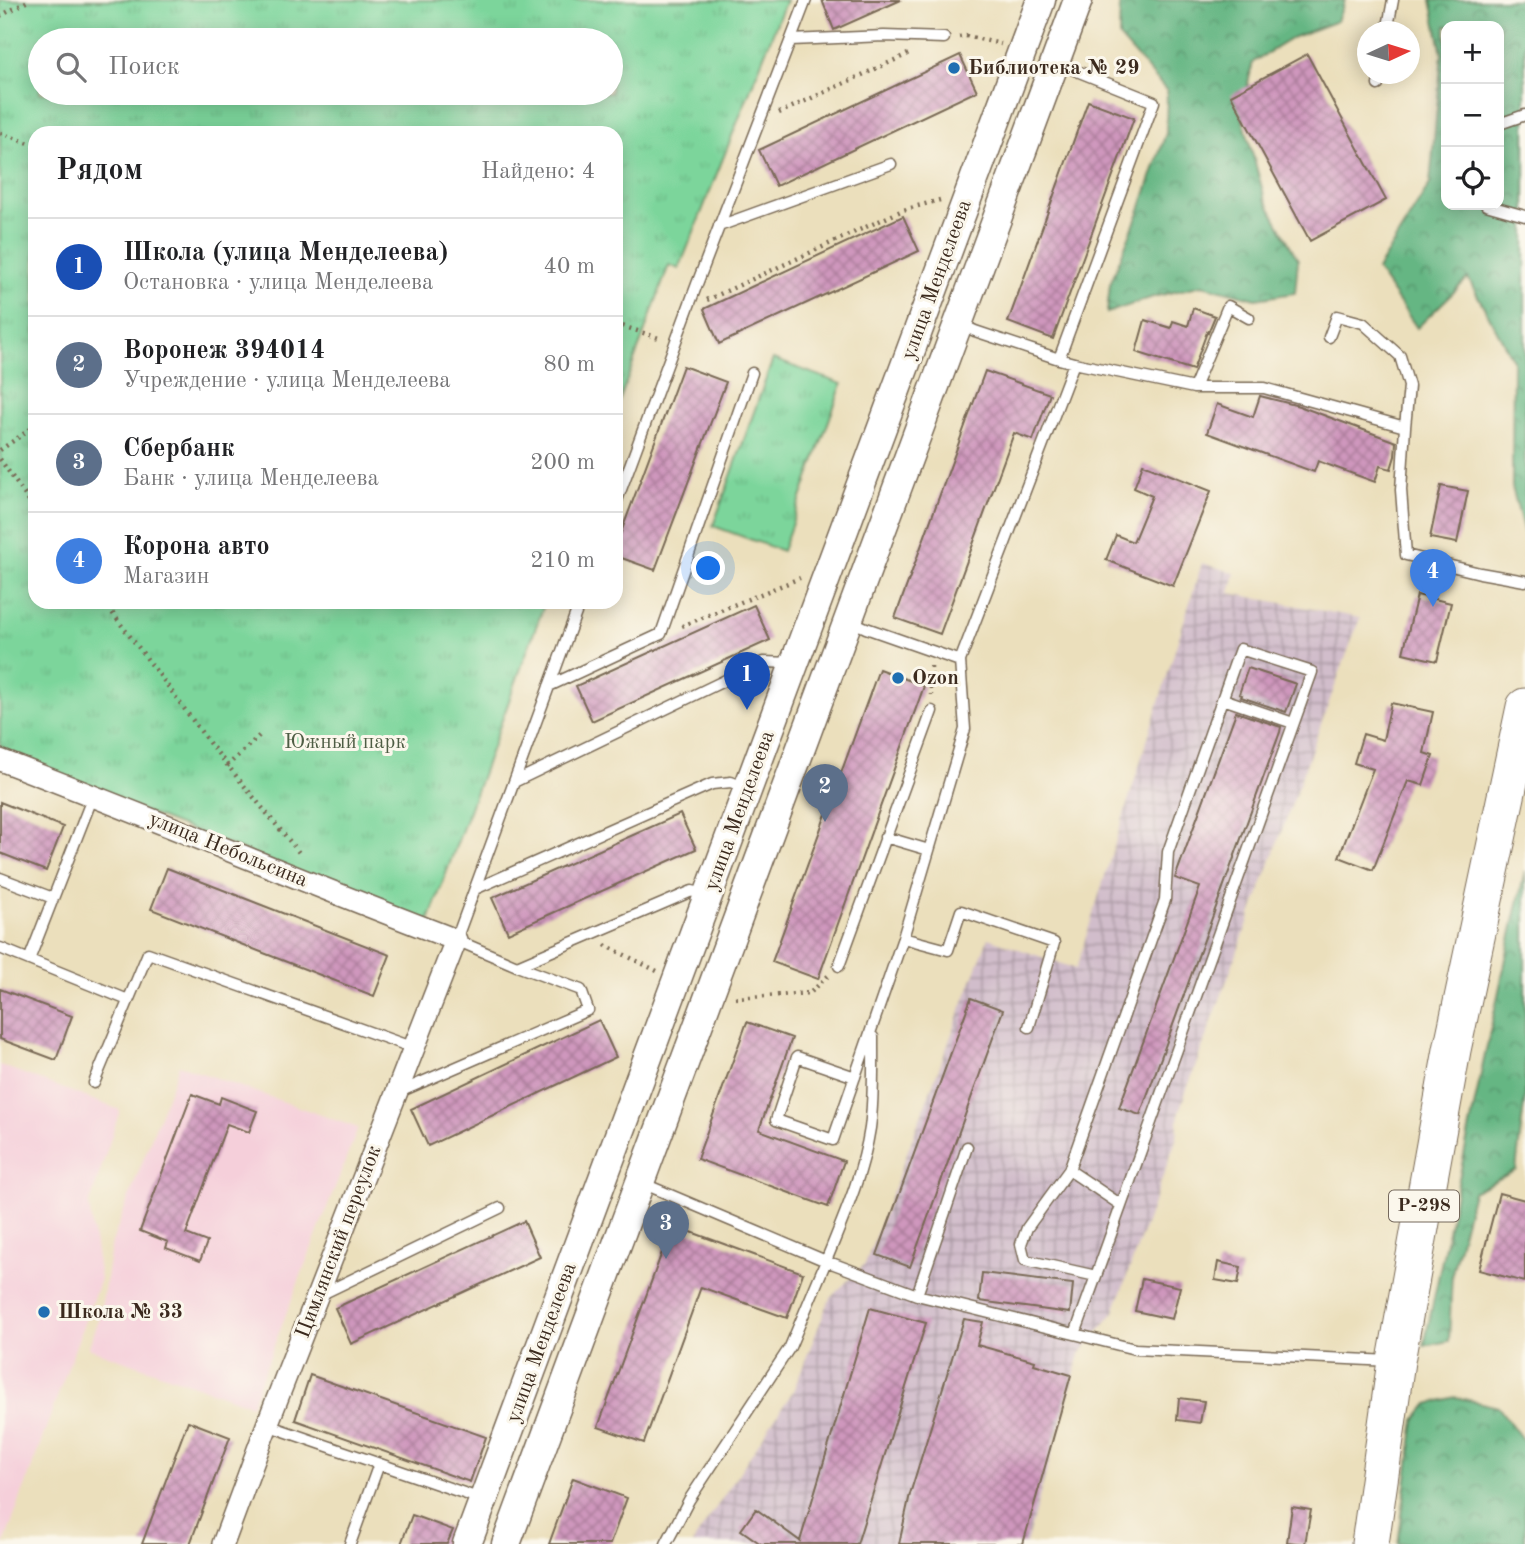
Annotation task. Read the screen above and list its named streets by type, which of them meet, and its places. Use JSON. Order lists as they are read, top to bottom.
{
  "streets": {
    "highway": ["Р-298"],
    "street": ["улица Менделеева", "улица Небольсина", "Цимлянский переулок"]
  },
  "crossings": [
    ["улица Небольсина", "Цимлянский переулок"]
  ],
  "parks": ["Южный парк"],
  "places": ["Библиотека № 29", "Ozon", "Школа № 33"],
  "north": "right",
  "page": {
    "map_buttons": ["+", "−"],
    "search": "Поиск",
    "heading": ["Рядом", "Найдено: 4"],
    "list": [
      {
        "mark": "1",
        "name": "Школа (улица Менделеева)",
        "note": "Остановка · улица Менделеева",
        "value": "40 m"
      },
      {
        "mark": "2",
        "name": "Воронеж 394014",
        "note": "Учреждение · улица Менделеева",
        "value": "80 m"
      },
      {
        "mark": "3",
        "name": "Сбербанк",
        "note": "Банк · улица Менделеева",
        "value": "200 m"
      },
      {
        "mark": "4",
        "name": "Корона авто",
        "note": "Магазин",
        "value": "210 m"
      }
    ],
    "pins": [
      "4",
      "1",
      "2",
      "3"
    ]
  }
}
